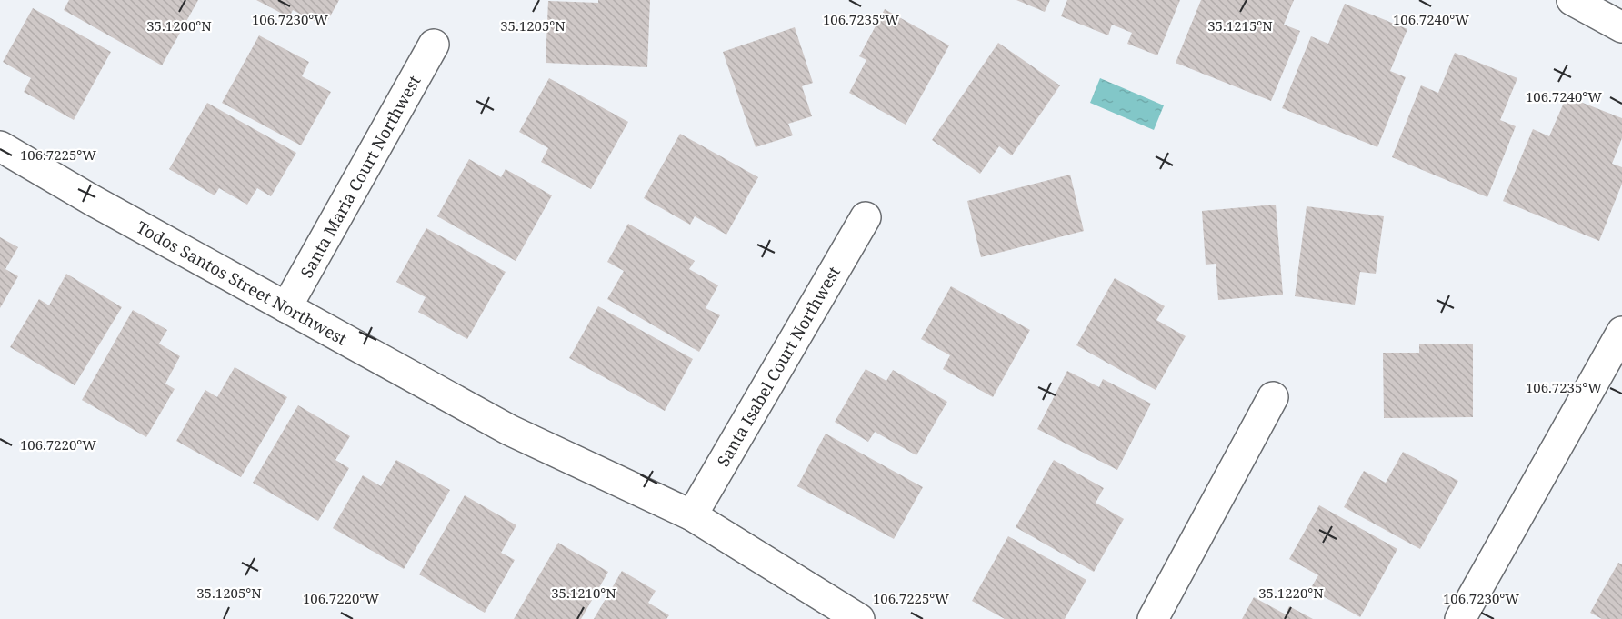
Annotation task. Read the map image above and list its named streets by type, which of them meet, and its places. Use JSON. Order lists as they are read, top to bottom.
{
  "streets": {
    "street": ["Santa Maria Court Northwest", "Todos Santos Street Northwest", "Santa Isabel Court Northwest"]
  },
  "crossings": [
    ["Santa Maria Court Northwest", "Todos Santos Street Northwest"],
    ["Todos Santos Street Northwest", "Santa Isabel Court Northwest"]
  ],
  "coordinates": [
    "106.7240°W",
    "106.7230°W",
    "106.7235°W",
    "35.1200°N",
    "35.1205°N",
    "35.1215°N",
    "106.7225°W",
    "106.7220°W",
    "35.1210°N",
    "35.1220°N"
  ]
}
